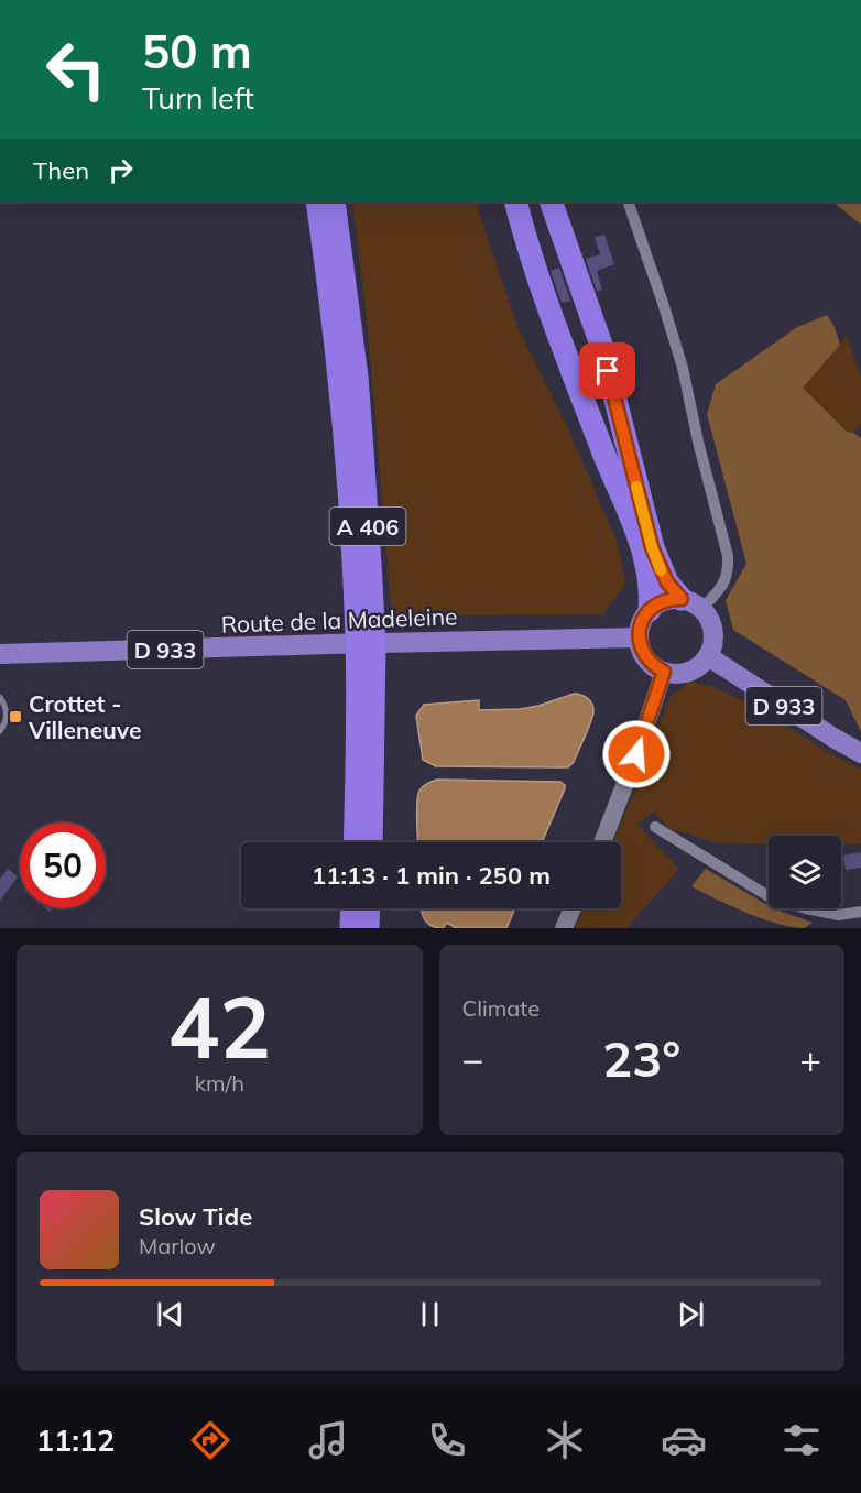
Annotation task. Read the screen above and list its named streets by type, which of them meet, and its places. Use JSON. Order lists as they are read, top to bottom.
{
  "streets": {
    "highway": ["A 406"],
    "main road": ["Route de la Madeleine", "D 933"]
  },
  "crossings": [
    ["Route de la Madeleine", "D 933"]
  ],
  "places": {
    "transit": ["Crottet - Villeneuve"]
  },
  "page": {
    "turn": ["50 m", "Turn left"],
    "then": "Then",
    "limit": "50",
    "trip": "11:13 · 1 min · 250 m",
    "tile": [
      ["42", "km/h"],
      "Climate"
    ],
    "heat": ["−", "23°", "+"],
    "song": ["Slow Tide", "Marlow"],
    "tabs": "11:12"
  }
}
